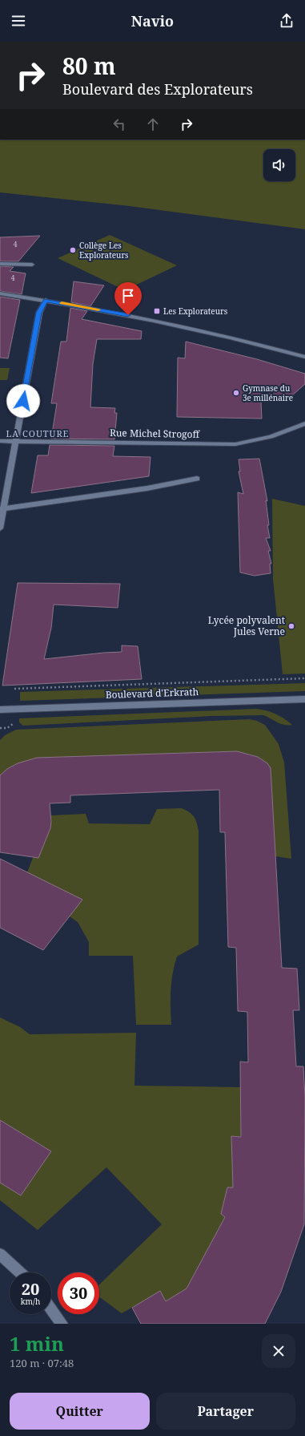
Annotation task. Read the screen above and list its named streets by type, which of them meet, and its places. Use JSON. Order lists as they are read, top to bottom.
{
  "streets": {
    "street": ["Rue Michel Strogoff", "Boulevard d'Erkrath"]
  },
  "districts": ["LA COUTURE"],
  "places": {
    "other": ["Collège Les Explorateurs", "Gymnase du 3e millénaire", "Lycée polyvalent Jules Verne"],
    "transit": ["Les Explorateurs"]
  },
  "house_numbers": ["4", "4"],
  "page": {
    "header": "Navio",
    "turn": ["80 m", "Boulevard des Explorateurs"],
    "speed": "20 km/h",
    "limit": "30",
    "heading": ["1 min", "120 m · 07:48"],
    "buttons": ["Quitter", "Partager"]
  }
}
